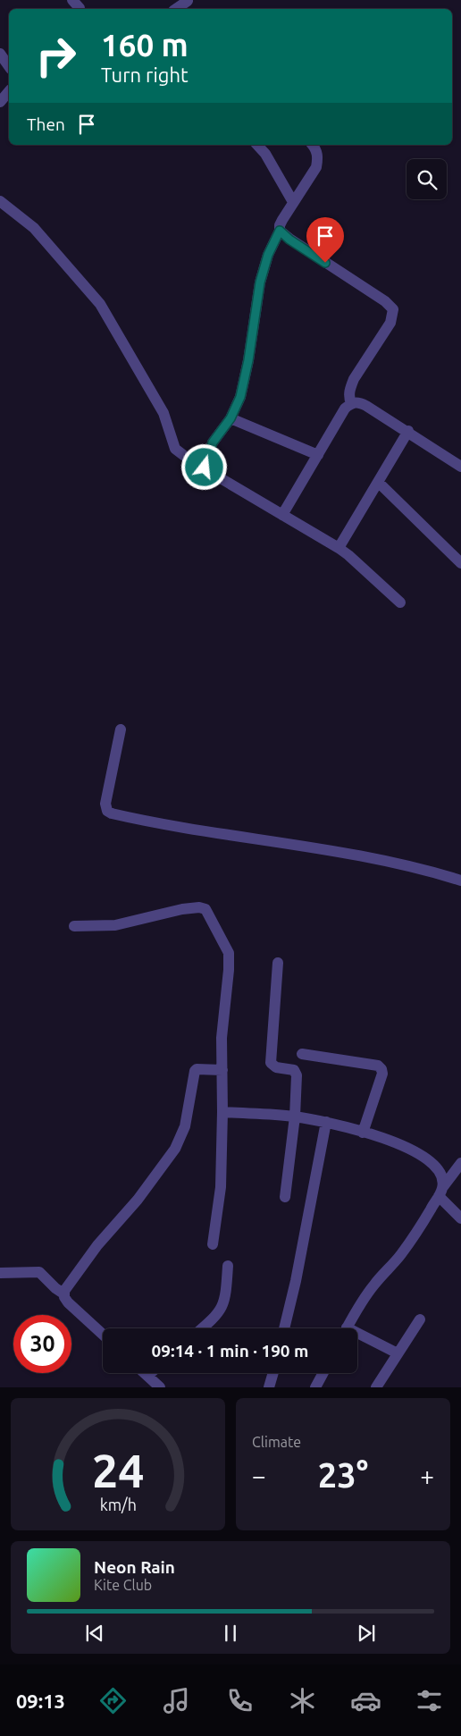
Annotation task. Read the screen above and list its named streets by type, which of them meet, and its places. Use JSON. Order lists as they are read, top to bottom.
{
  "page": {
    "turn": ["160 m", "Turn right"],
    "then": "Then",
    "limit": "30",
    "trip": "09:14 · 1 min · 190 m",
    "tile": "Climate",
    "heat": ["−", "23°", "+"],
    "song": ["Neon Rain", "Kite Club"],
    "tabs": "09:13",
    "gauge": ["24", "km/h"]
  }
}
